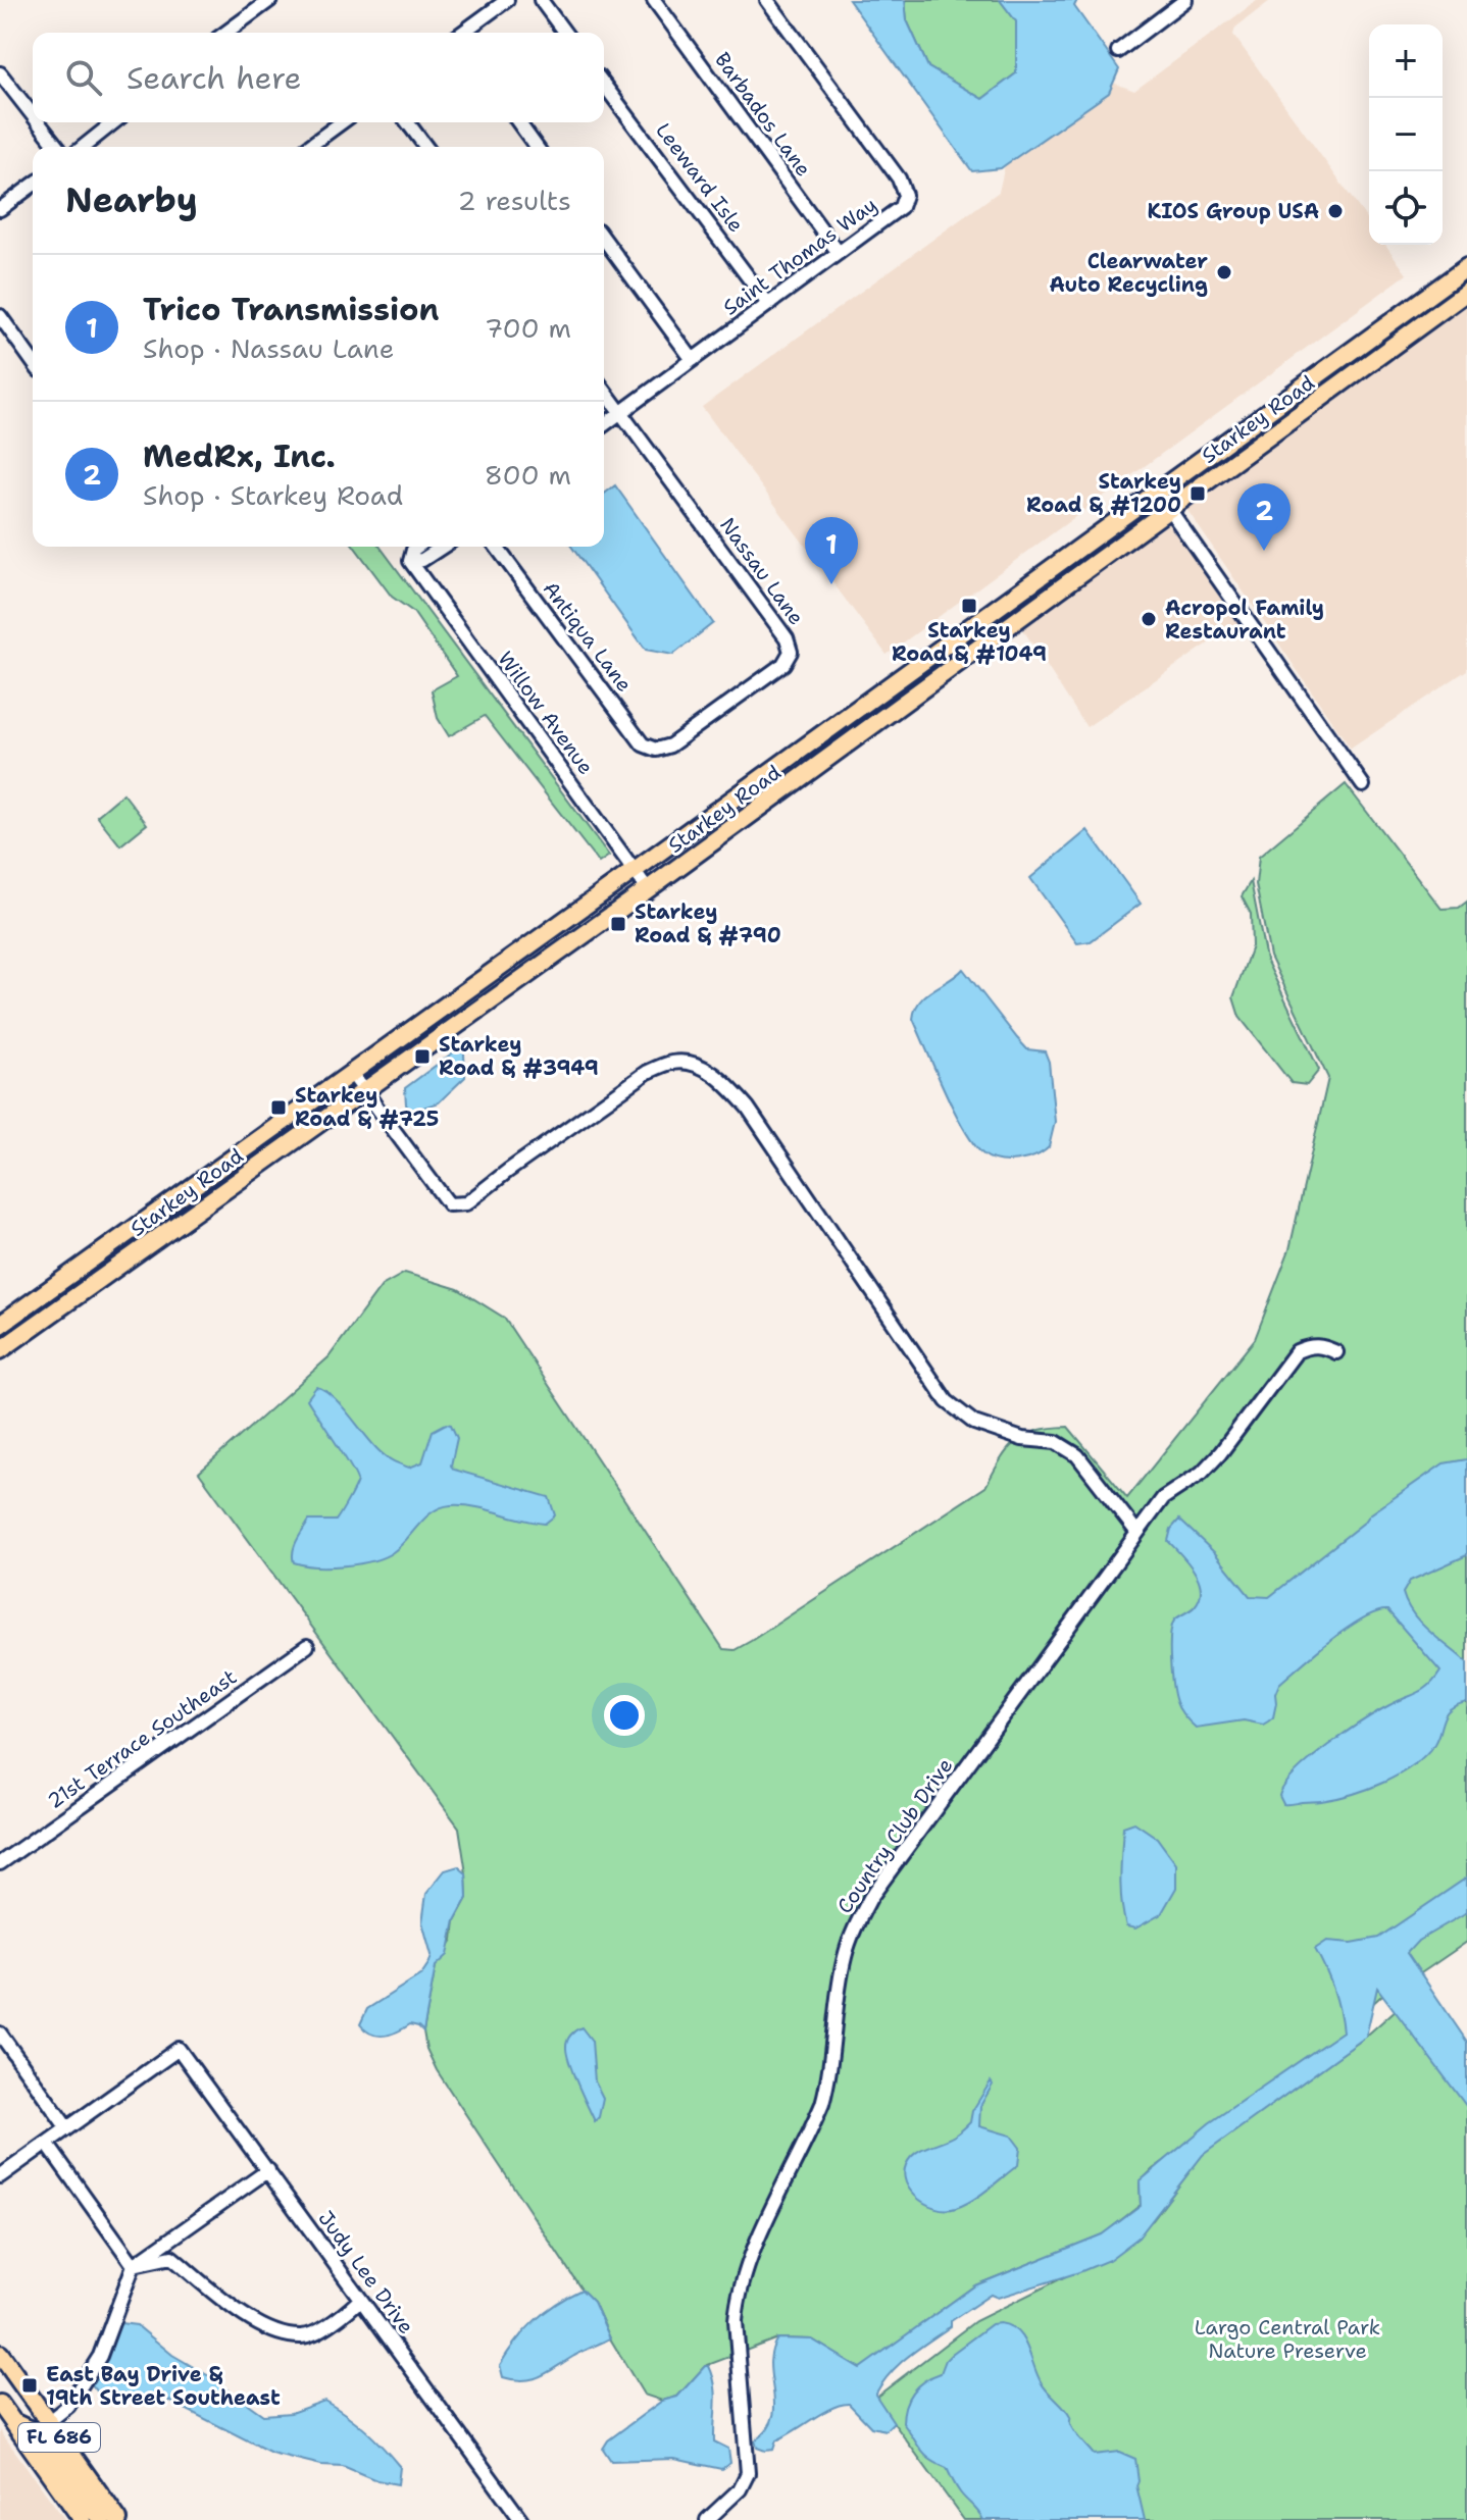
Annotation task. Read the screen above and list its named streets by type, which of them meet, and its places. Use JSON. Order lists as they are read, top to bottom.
{
  "streets": {
    "main road": ["Starkey Road", "FL 686"],
    "street": [
      "Barbados Lane",
      "Leeward Isle",
      "Saint Thomas Way",
      "Nassau Lane",
      "Antiqua Lane",
      "Willow Avenue",
      "21st Terrace Southeast",
      "Country Club Drive",
      "Judy Lee Drive"
    ]
  },
  "crossings": [
    ["Barbados Lane", "Saint Thomas Way"],
    ["Leeward Isle", "Saint Thomas Way"],
    ["Saint Thomas Way", "Nassau Lane"],
    ["Starkey Road", "Willow Avenue"],
    ["Nassau Lane", "Antiqua Lane"]
  ],
  "parks": ["Largo Central Park Nature Preserve"],
  "places": {
    "other": ["KIOS Group USA", "Clearwater Auto Recycling", "Acropol Family Restaurant"],
    "transit": [
      "Starkey Road & #1200",
      "Starkey Road & #1049",
      "Starkey Road & #790",
      "Starkey Road & #3949",
      "Starkey Road & #725",
      "East Bay Drive & 19th Street Southeast"
    ]
  },
  "page": {
    "map_buttons": ["+", "−"],
    "search": "Search here",
    "heading": ["Nearby", "2 results"],
    "list": [
      {
        "mark": "1",
        "name": "Trico Transmission",
        "note": "Shop · Nassau Lane",
        "value": "700 m"
      },
      {
        "mark": "2",
        "name": "MedRx, Inc.",
        "note": "Shop · Starkey Road",
        "value": "800 m"
      }
    ],
    "pins": ["2", "1"]
  }
}
